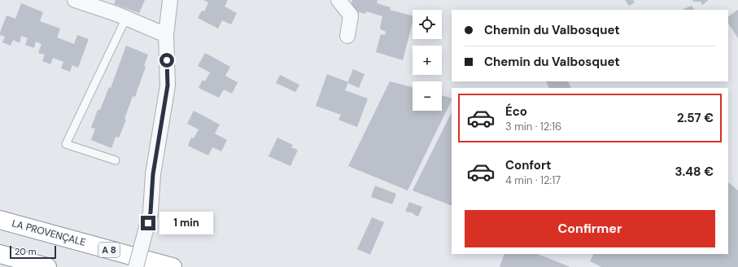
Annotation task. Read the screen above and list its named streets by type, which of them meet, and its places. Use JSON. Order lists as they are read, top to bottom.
{
  "streets": {
    "highway": ["LA PROVENÇALE", "A 8"]
  },
  "scale_bar": "20 m",
  "page": {
    "map_buttons": ["+", "−"],
    "banner": ["Chemin du Valbosquet", "Chemin du Valbosquet"],
    "list": [
      {
        "name": "Éco",
        "note": "3 min · 12:16",
        "value": "2.57 €"
      },
      {
        "name": "Confort",
        "note": "4 min · 12:17",
        "value": "3.48 €"
      }
    ],
    "buttons": "Confirmer",
    "bubble": "1 min",
    "scale": "20 m"
  }
}
